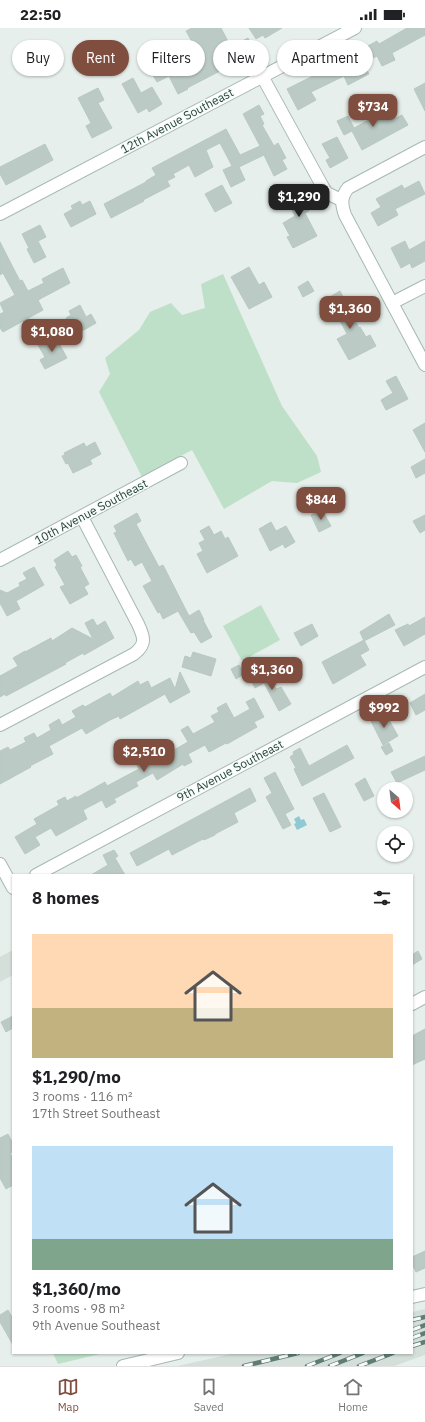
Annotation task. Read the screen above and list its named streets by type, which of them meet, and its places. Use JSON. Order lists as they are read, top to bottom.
{
  "streets": {
    "street": ["12th Avenue Southeast", "10th Avenue Southeast", "9th Avenue Southeast"]
  },
  "north": "bottom right",
  "page": {
    "status": "22:50",
    "chip": [
      "Buy",
      "Rent",
      "Filters",
      "New",
      "Apartment"
    ],
    "price": [
      "$734",
      "$1,290",
      "$1,360",
      "$1,080",
      "$844",
      "$1,360",
      "$992",
      "$2,510"
    ],
    "heading": "8 homes",
    "list": [
      {
        "name": "$1,290/mo",
        "note": "3 rooms · 116 m² · 17th Street Southeast"
      },
      {
        "name": "$1,360/mo",
        "note": "3 rooms · 98 m² · 9th Avenue Southeast"
      }
    ],
    "tabs": ["Map", "Saved", "Home"]
  }
}
